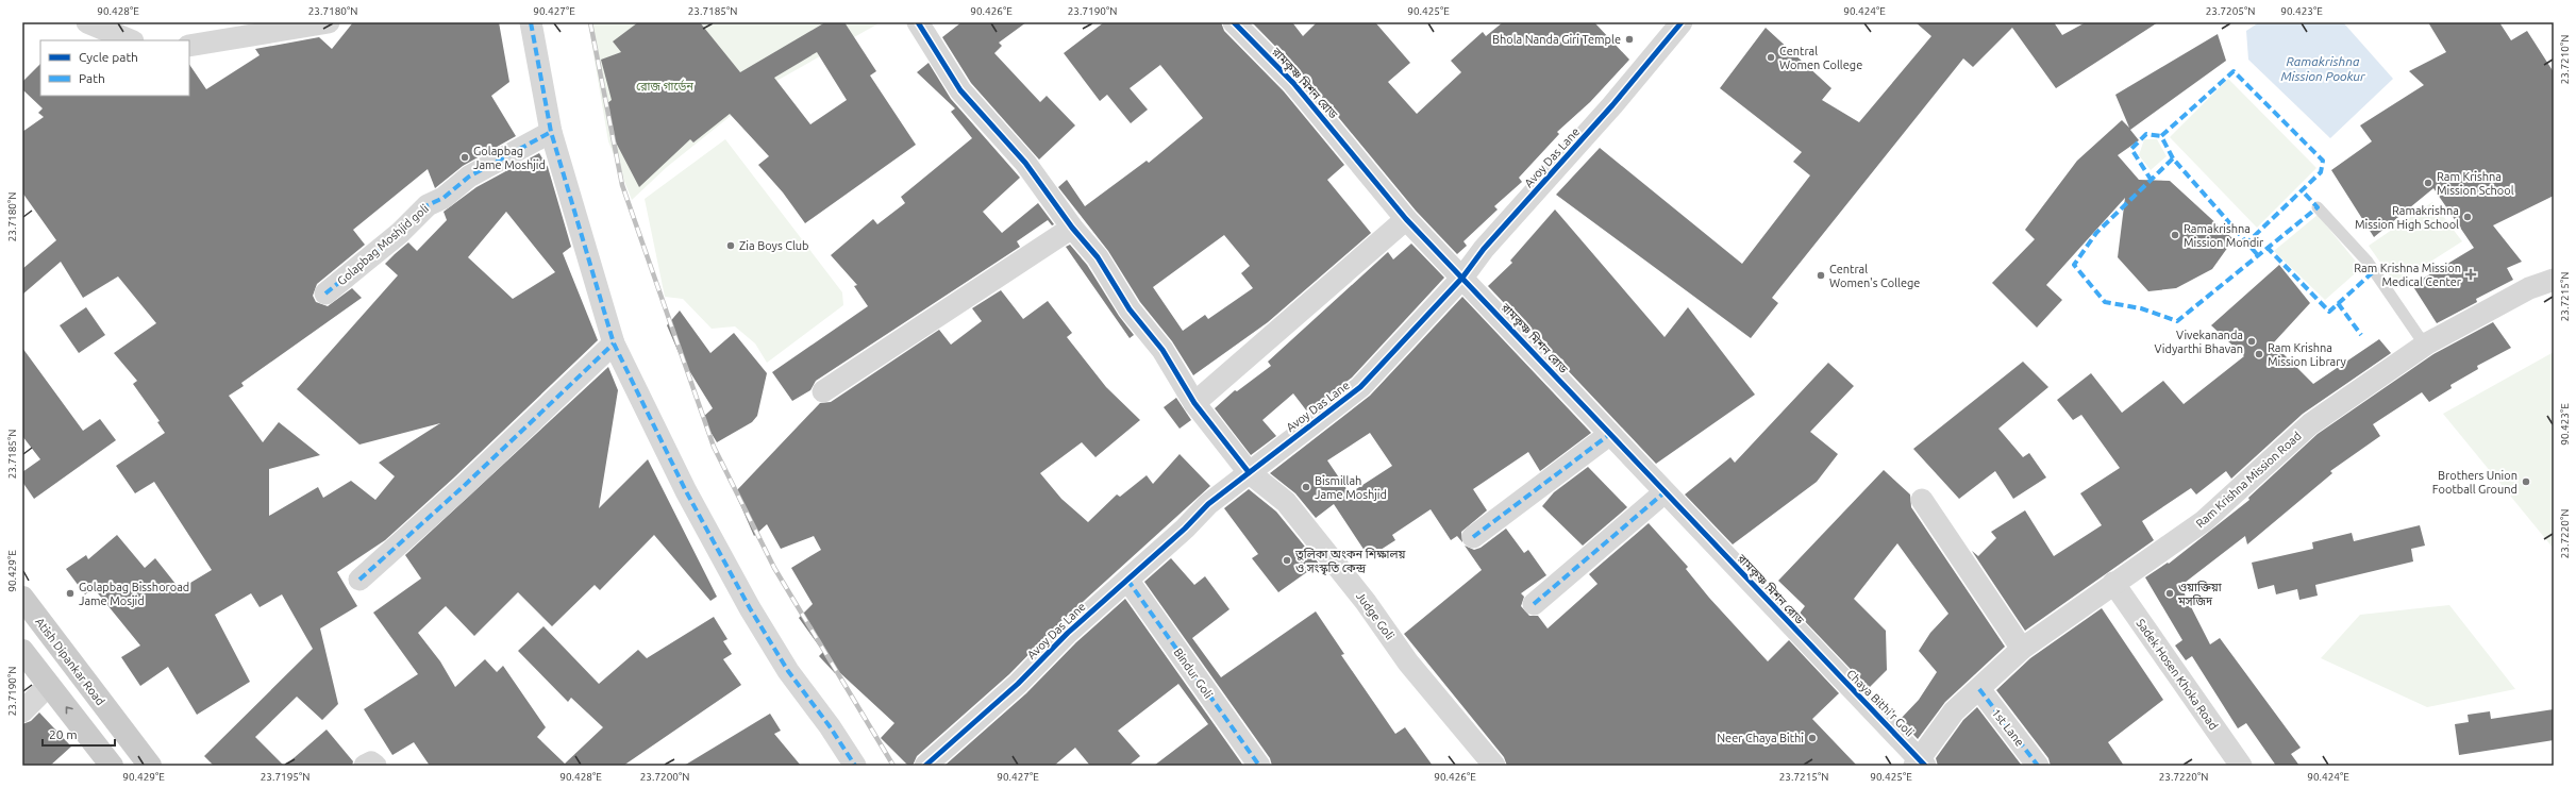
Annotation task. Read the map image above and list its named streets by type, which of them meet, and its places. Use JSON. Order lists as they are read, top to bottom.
{
  "streets": {
    "main road": ["Atish Dipankar Road"],
    "street": [
      "রামকৃষ্ণ মিশন রোড",
      "Avoy Das Lane",
      "Golapbag Moshjid goli",
      "Ram Krishna Mission Road",
      "Judge Goli",
      "Bindur Goli",
      "Sadek Hosen Khoka Road",
      "Chaya Bithi'r Goli",
      "1st Lane"
    ]
  },
  "crossings": [
    ["রামকৃষ্ণ মিশন রোড", "Avoy Das Lane"],
    ["রামকৃষ্ণ মিশন রোড", "Chaya Bithi'r Goli"],
    ["Avoy Das Lane", "Judge Goli"],
    ["Avoy Das Lane", "Bindur Goli"],
    ["Ram Krishna Mission Road", "Sadek Hosen Khoka Road"],
    ["Ram Krishna Mission Road", "Chaya Bithi'r Goli"],
    ["Ram Krishna Mission Road", "1st Lane"]
  ],
  "water": ["Ramakrishna Mission Pookur"],
  "parks": ["রোজ গার্ডেন"],
  "places": {
    "other": [
      "Bhola Nanda Giri Temple",
      "Central Women College",
      "Golapbag Jame Moshjid",
      "Ram Krishna Mission School",
      "Ramakrishna Mission High School",
      "Ramakrishna Mission Mondir",
      "Zia Boys Club",
      "Central Women's College",
      "Vivekananda Vidyarthi Bhavan",
      "Ram Krishna Mission Library",
      "Brothers Union Football Ground",
      "Bismillah Jame Moshjid",
      "তুলিকা অংকন শিক্ষালয় ও সংস্কৃতি কেন্দ্র",
      "Golapbag Bisshoroad Jame Mosjid",
      "ওয়াক্তিয়া মসজিদ",
      "Neer Chaya Bithi"
    ],
    "health": ["Ram Krishna Mission Medical Center"]
  },
  "legend": ["Cycle path", "Path"],
  "scale_bar": "20 m",
  "coordinates": [
    "90.428°E",
    "23.7180°N",
    "90.427°E",
    "23.7185°N",
    "90.426°E",
    "23.7190°N",
    "90.425°E",
    "90.424°E",
    "23.7205°N",
    "90.423°E",
    "23.7210°N",
    "23.7215°N",
    "23.7220°N",
    "90.429°E",
    "23.7195°N",
    "23.7200°N"
  ]
}
